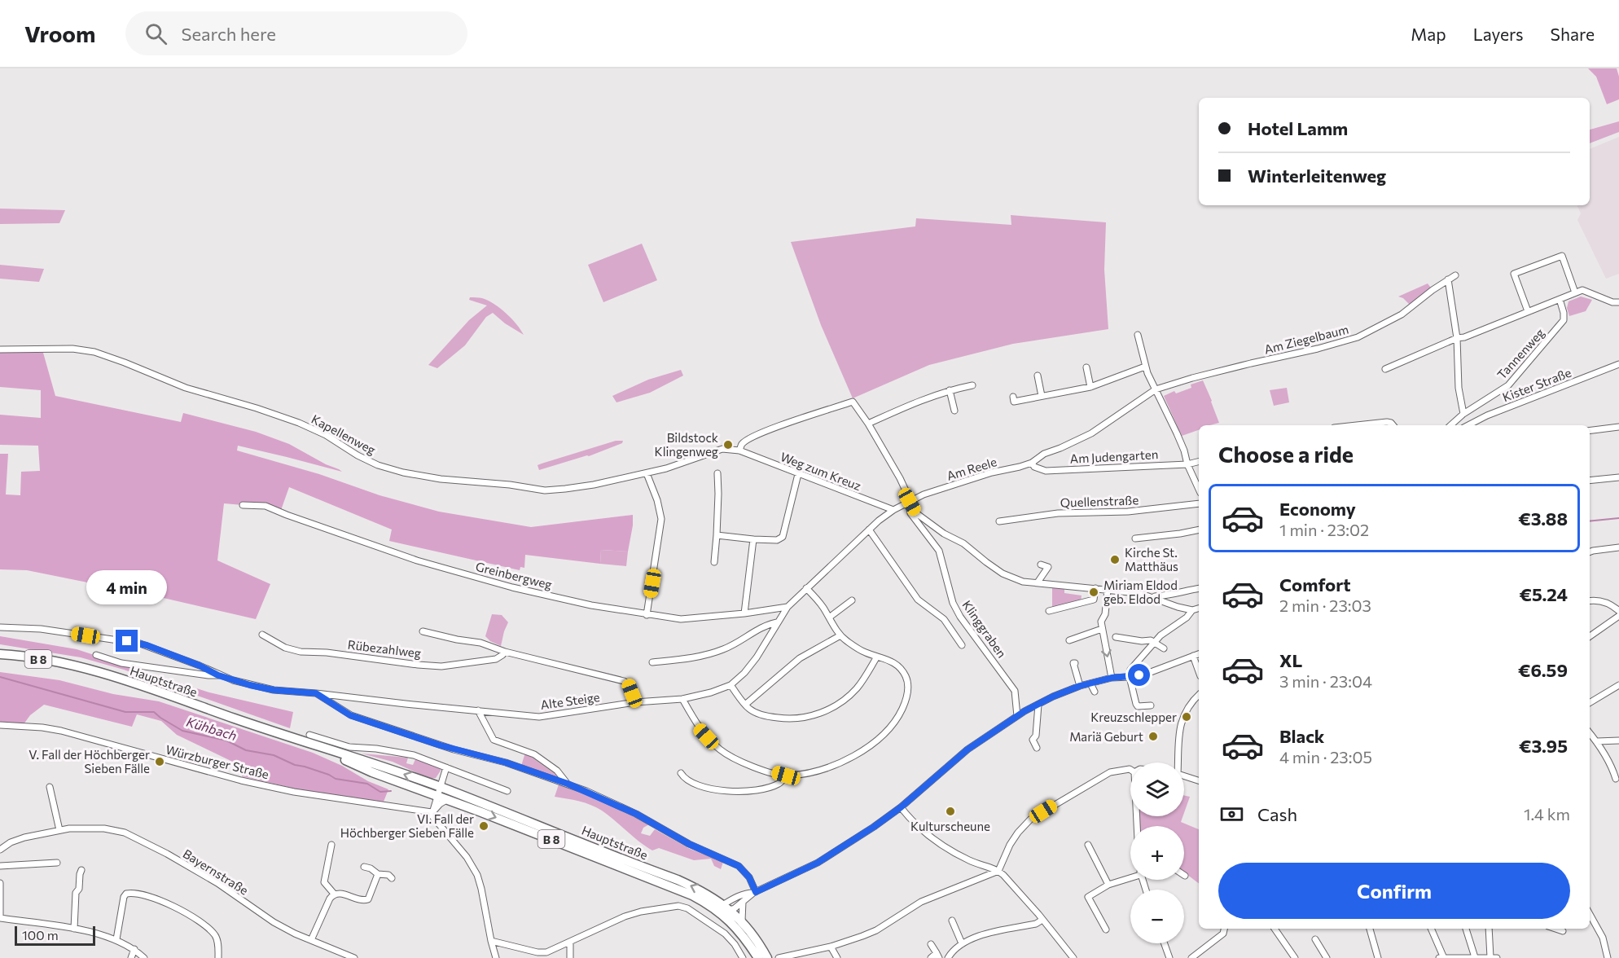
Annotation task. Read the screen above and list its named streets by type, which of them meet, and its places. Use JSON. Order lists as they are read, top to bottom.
{
  "streets": {
    "main road": ["B 8", "Hauptstraße"],
    "street": [
      "Am Ziegelbaum",
      "Tannenweg",
      "Kister Straße",
      "Kapellenweg",
      "Am Judengarten",
      "Am Reele",
      "Weg zum Kreuz",
      "Quellenstraße",
      "Greinbergweg",
      "Klinggraben",
      "Rübezahlweg",
      "Alte Steige",
      "Würzburger Straße",
      "Bayernstraße"
    ]
  },
  "crossings": [
    ["Am Ziegelbaum", "Am Reele"],
    ["Kapellenweg", "Weg zum Kreuz"],
    ["Kapellenweg", "Klinggraben"],
    ["Am Judengarten", "Am Reele"],
    ["Am Reele", "Weg zum Kreuz"],
    ["Am Reele", "Klinggraben"],
    ["Am Reele", "Alte Steige"],
    ["Weg zum Kreuz", "Klinggraben"],
    ["Greinbergweg", "Alte Steige"],
    ["Rübezahlweg", "Alte Steige"],
    ["B 8", "Hauptstraße"]
  ],
  "water": ["Kühbach"],
  "places": [
    "Bildstock Klingenweg",
    "Kirche St. Matthäus",
    "Miriam Eldod geb. Eldod",
    "Kreuzschlepper",
    "Mariä Geburt",
    "V. Fall der Höchberger Sieben Fälle",
    "Kulturscheune",
    "VI. Fall der Höchberger Sieben Fälle"
  ],
  "scale_bar": "100 m",
  "page": {
    "header": "Vroom",
    "search": "Search here",
    "nav": ["Map", "Layers", "Share"],
    "banner": ["Hotel Lamm", "Winterleitenweg"],
    "heading": "Choose a ride",
    "list": [
      {
        "name": "Economy",
        "note": "1 min · 23:02",
        "value": "€3.88"
      },
      {
        "name": "Comfort",
        "note": "2 min · 23:03",
        "value": "€5.24"
      },
      {
        "name": "XL",
        "note": "3 min · 23:04",
        "value": "€6.59"
      },
      {
        "name": "Black",
        "note": "4 min · 23:05",
        "value": "€3.95"
      }
    ],
    "bubble": "4 min",
    "map_buttons": ["+", "−"],
    "pay": ["Cash", "1.4 km"],
    "buttons": "Confirm",
    "scale": "100 m"
  }
}
